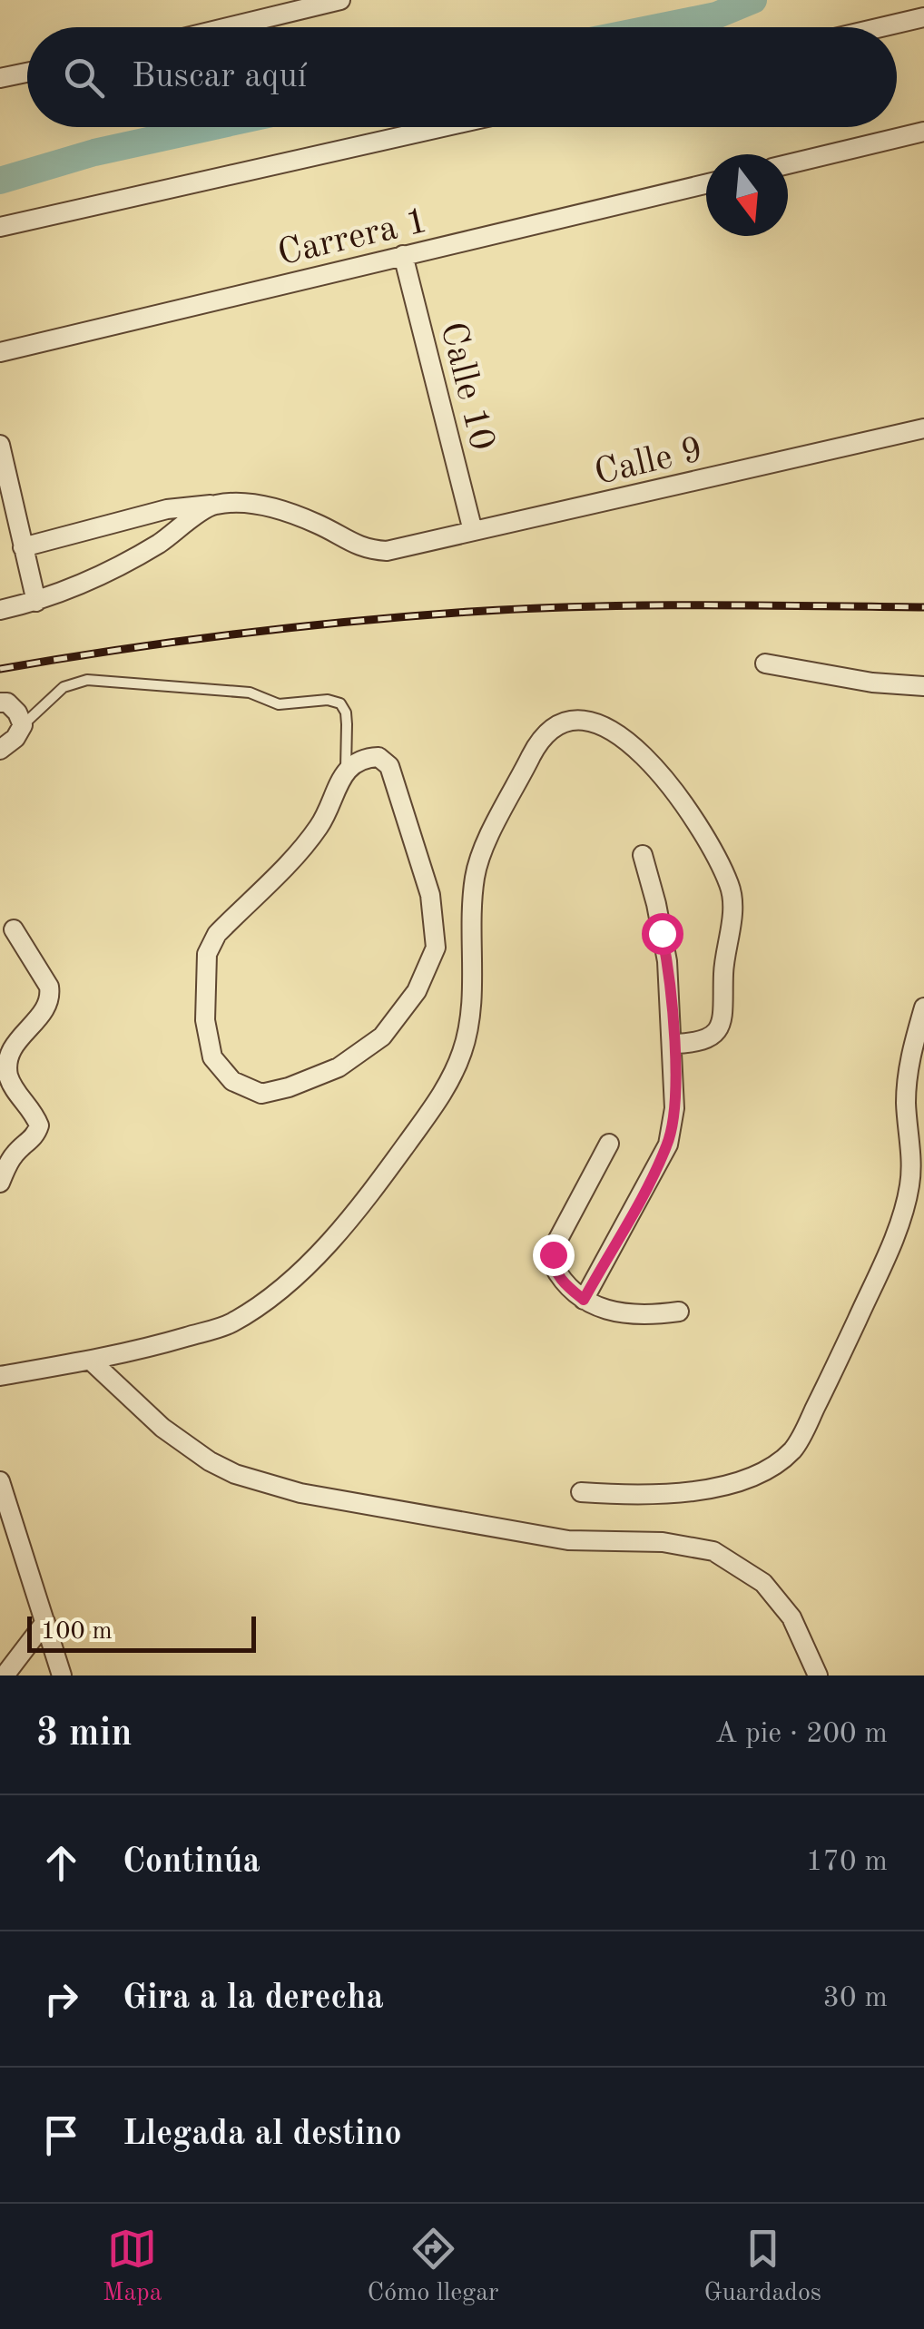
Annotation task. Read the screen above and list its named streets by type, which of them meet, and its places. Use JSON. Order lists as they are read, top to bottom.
{
  "streets": {
    "street": ["Carrera 1", "Calle 10", "Calle 9"]
  },
  "crossings": [
    ["Carrera 1", "Calle 10"],
    ["Calle 10", "Calle 9"]
  ],
  "scale_bar": "100 m",
  "north": "bottom",
  "page": {
    "search": "Buscar aquí",
    "scale": "100 m",
    "heading": ["3 min", "A pie · 200 m"],
    "list": [
      ["Continúa", "170 m"],
      ["Gira a la derecha", "30 m"],
      "Llegada al destino"
    ],
    "nav": ["Mapa", "Cómo llegar", "Guardados"]
  }
}
